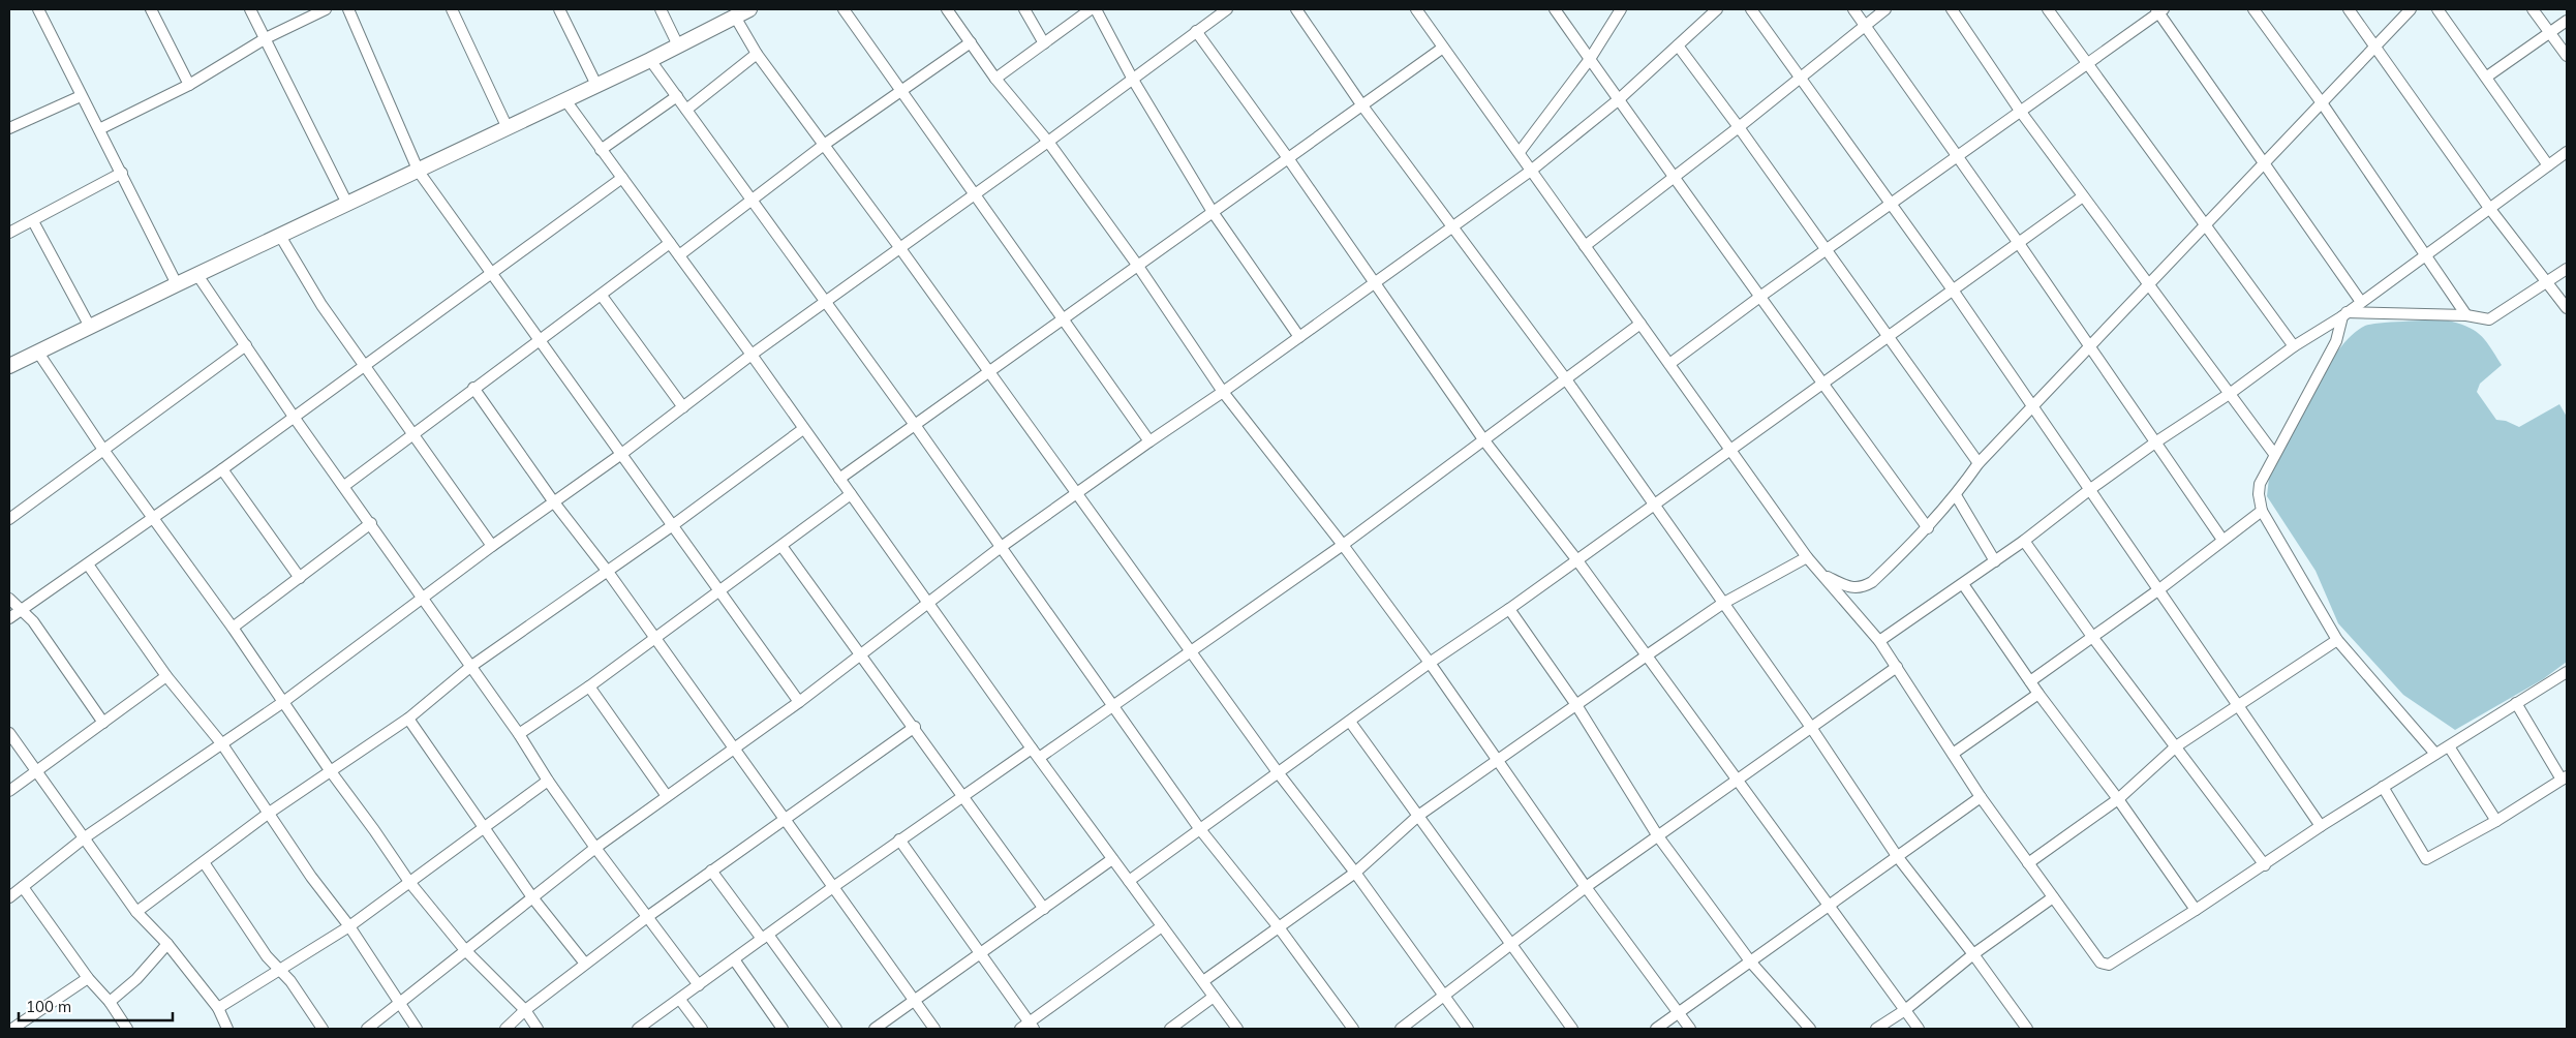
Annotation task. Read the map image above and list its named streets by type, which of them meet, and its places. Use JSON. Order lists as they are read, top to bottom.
{
  "scale_bar": "100 m"
}
